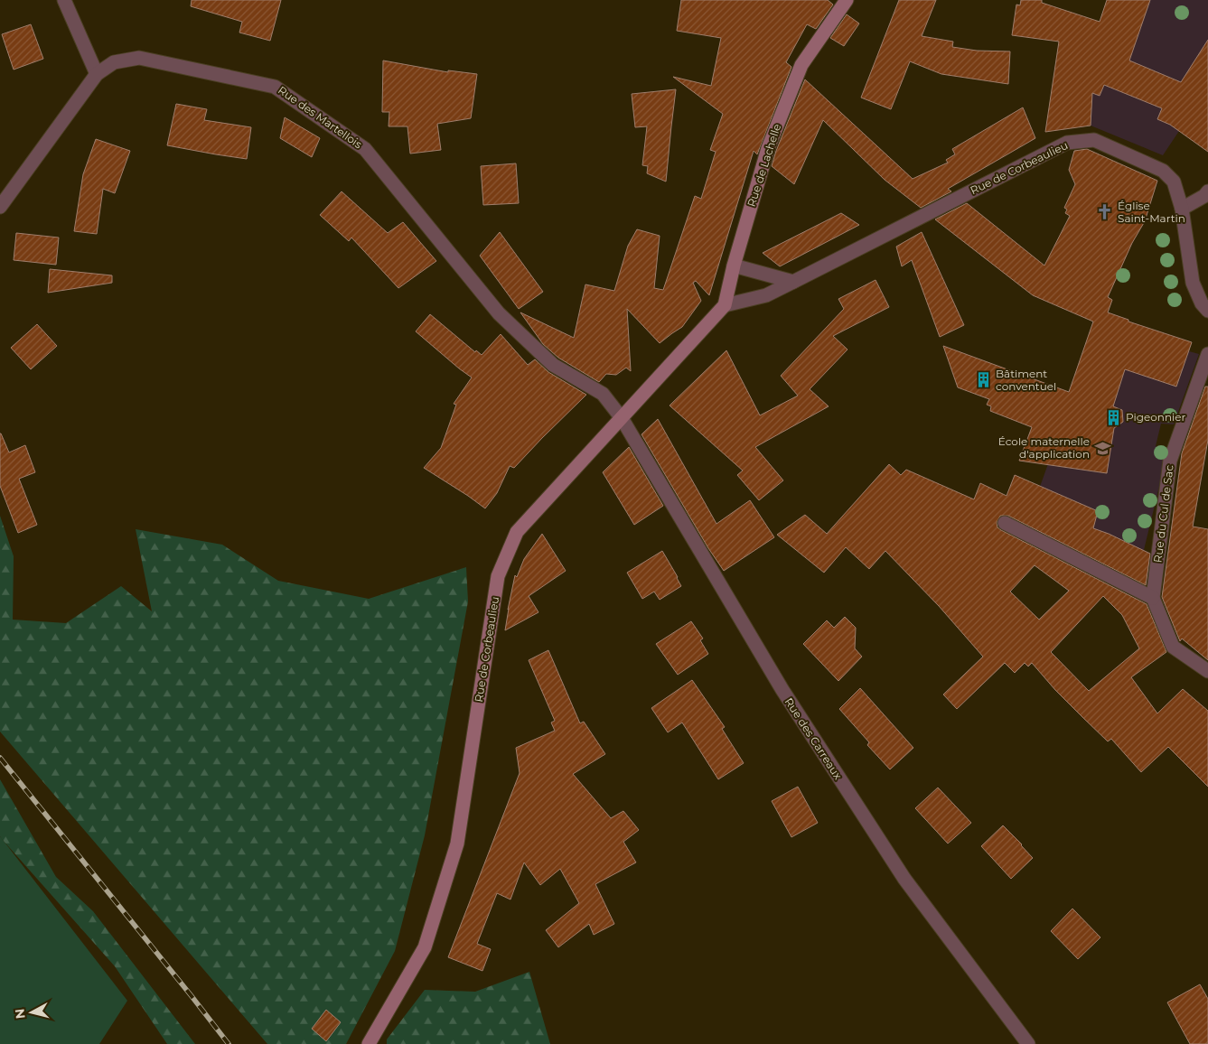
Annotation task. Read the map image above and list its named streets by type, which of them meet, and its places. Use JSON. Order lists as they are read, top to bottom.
{
  "streets": {
    "street": [
      "Rue des Martellois",
      "Rue de Lachelle",
      "Rue de Corbeaulieu",
      "Rue du Cul de Sac",
      "Rue des Carreaux"
    ]
  },
  "crossings": [
    ["Rue des Martellois", "Rue de Corbeaulieu"],
    ["Rue des Martellois", "Rue des Carreaux"],
    ["Rue de Lachelle", "Rue de Corbeaulieu"],
    ["Rue de Corbeaulieu", "Rue des Carreaux"]
  ],
  "places": {
    "church": ["Église Saint-Martin"],
    "building": ["Bâtiment conventuel", "Pigeonnier"],
    "school or university": ["École maternelle d'application"]
  },
  "north": "left"
}
